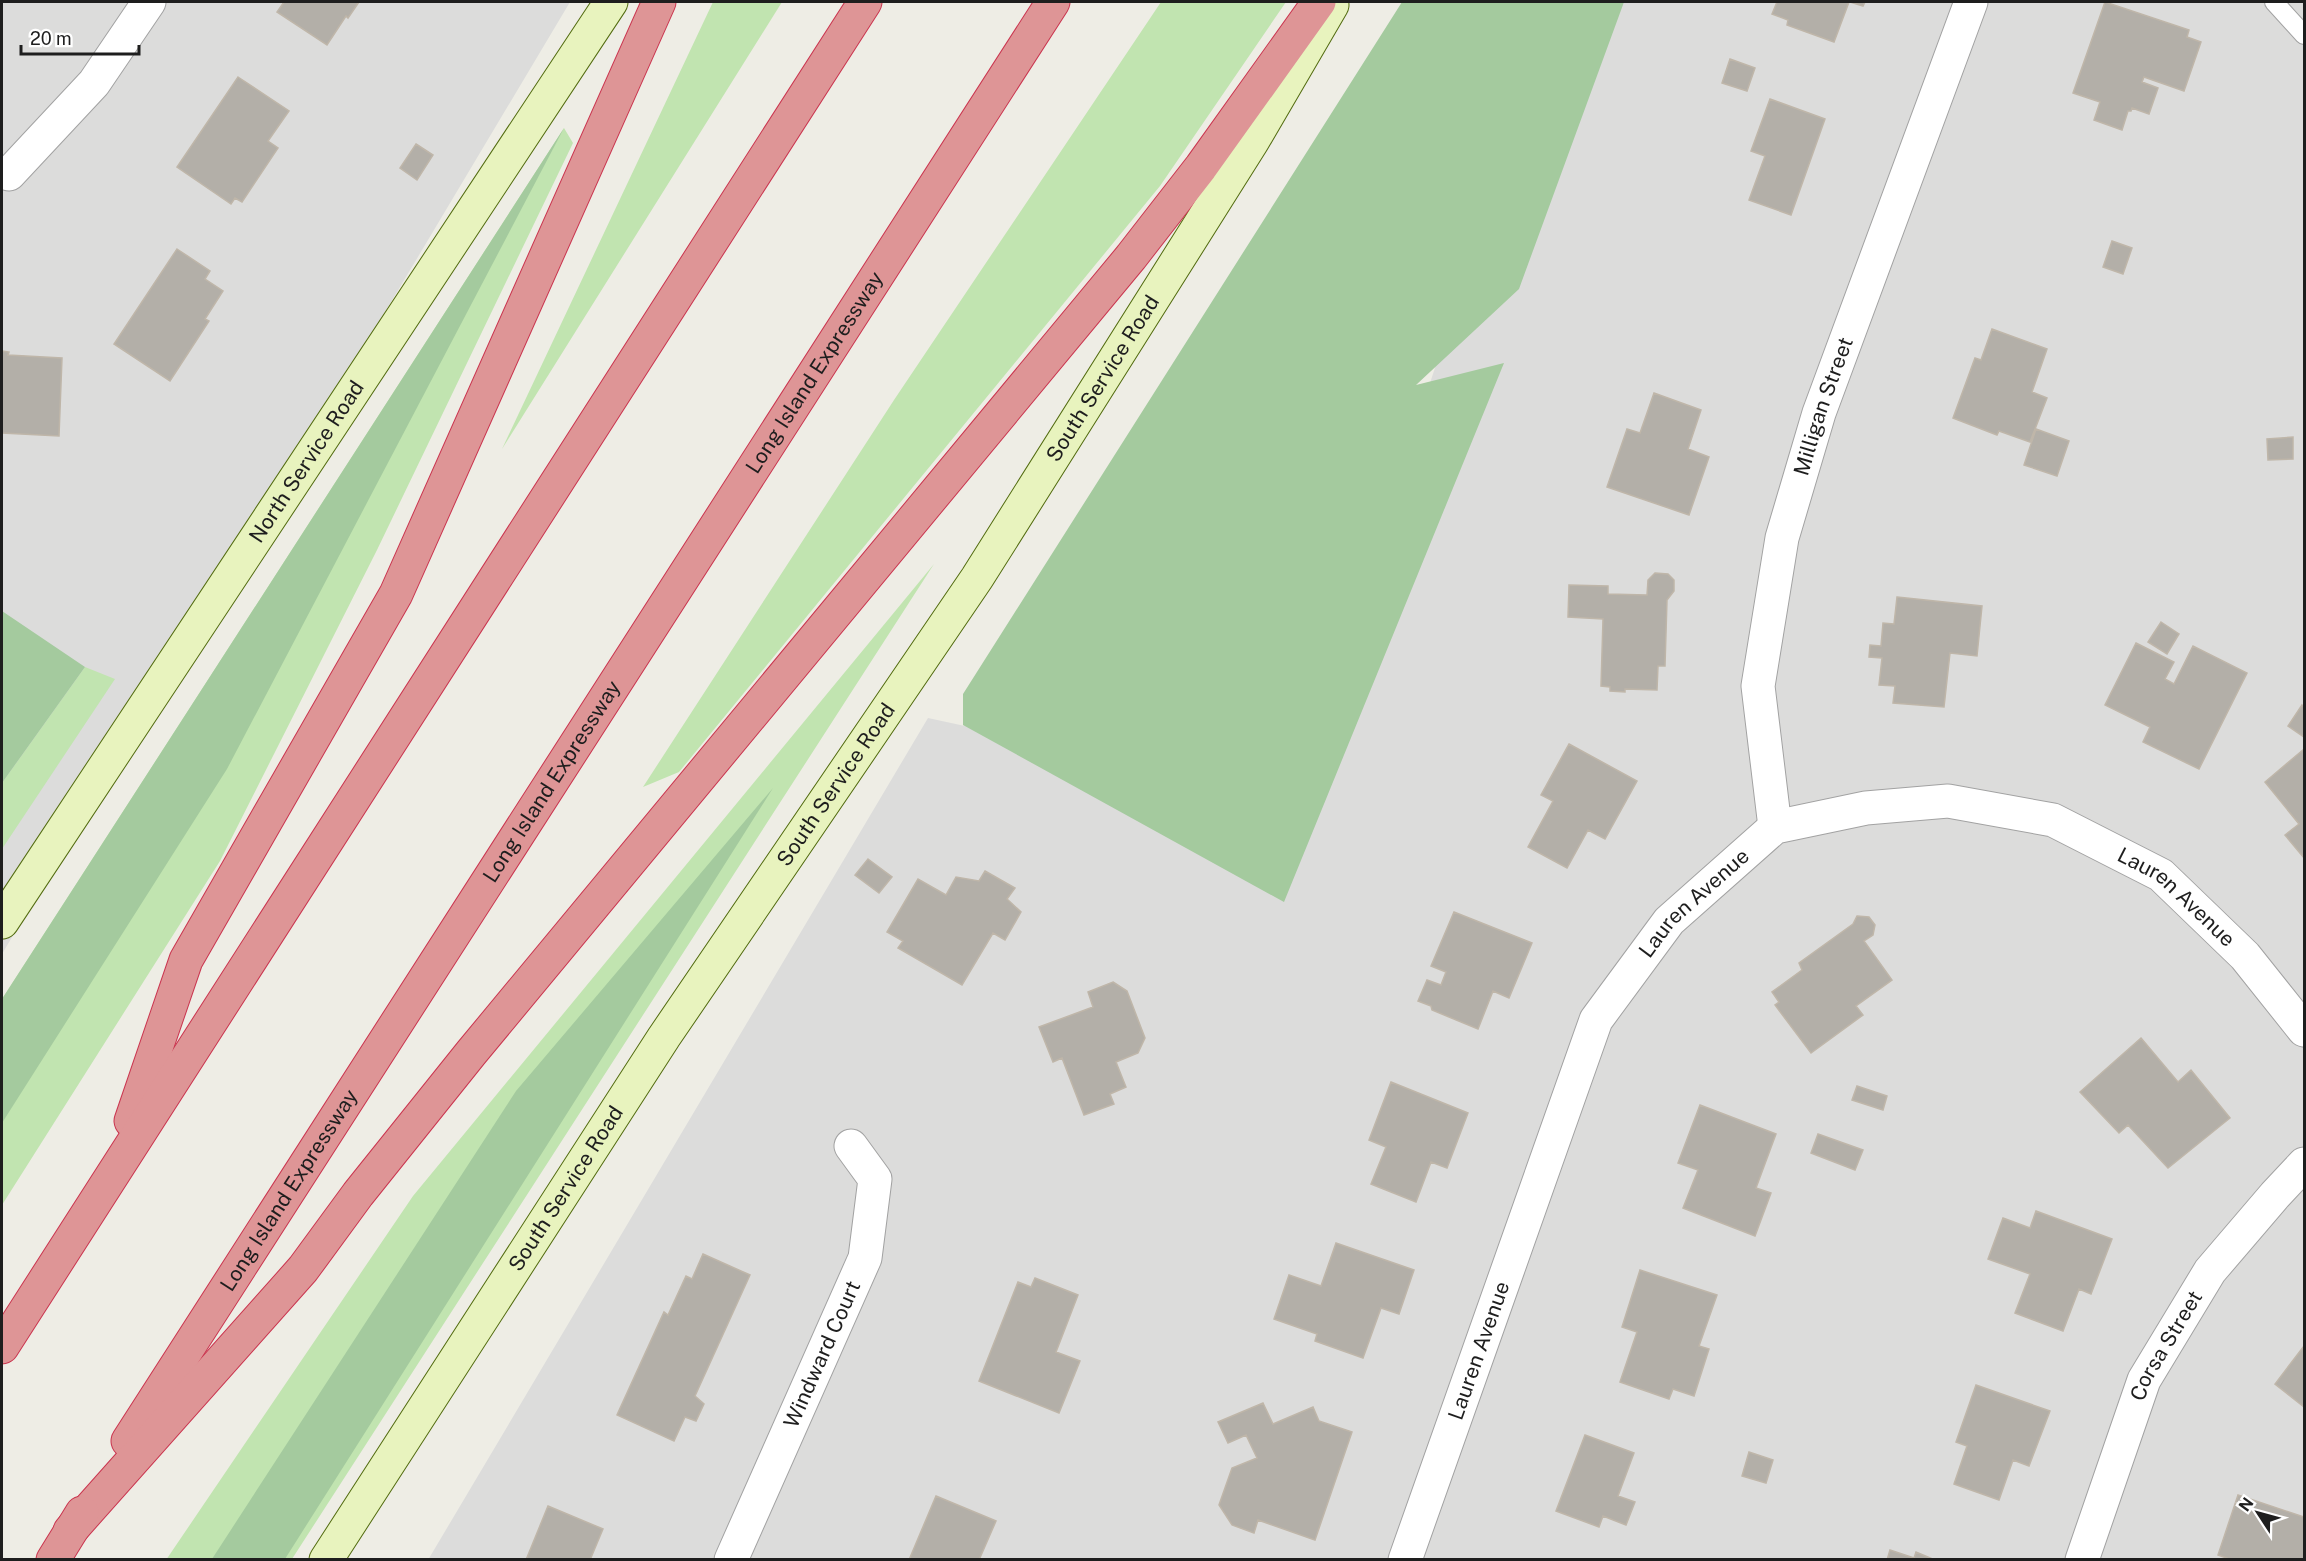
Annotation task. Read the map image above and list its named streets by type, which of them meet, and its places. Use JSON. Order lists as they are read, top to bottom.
{
  "streets": {
    "highway": ["Long Island Expressway"],
    "main road": ["South Service Road", "North Service Road"],
    "street": [
      "Milligan Street",
      "Lauren Avenue",
      "Corsa Street",
      "Windward Court"
    ]
  },
  "crossings": [
    ["Milligan Street", "Lauren Avenue"]
  ],
  "scale_bar": "20 m",
  "north": "top left"
}
